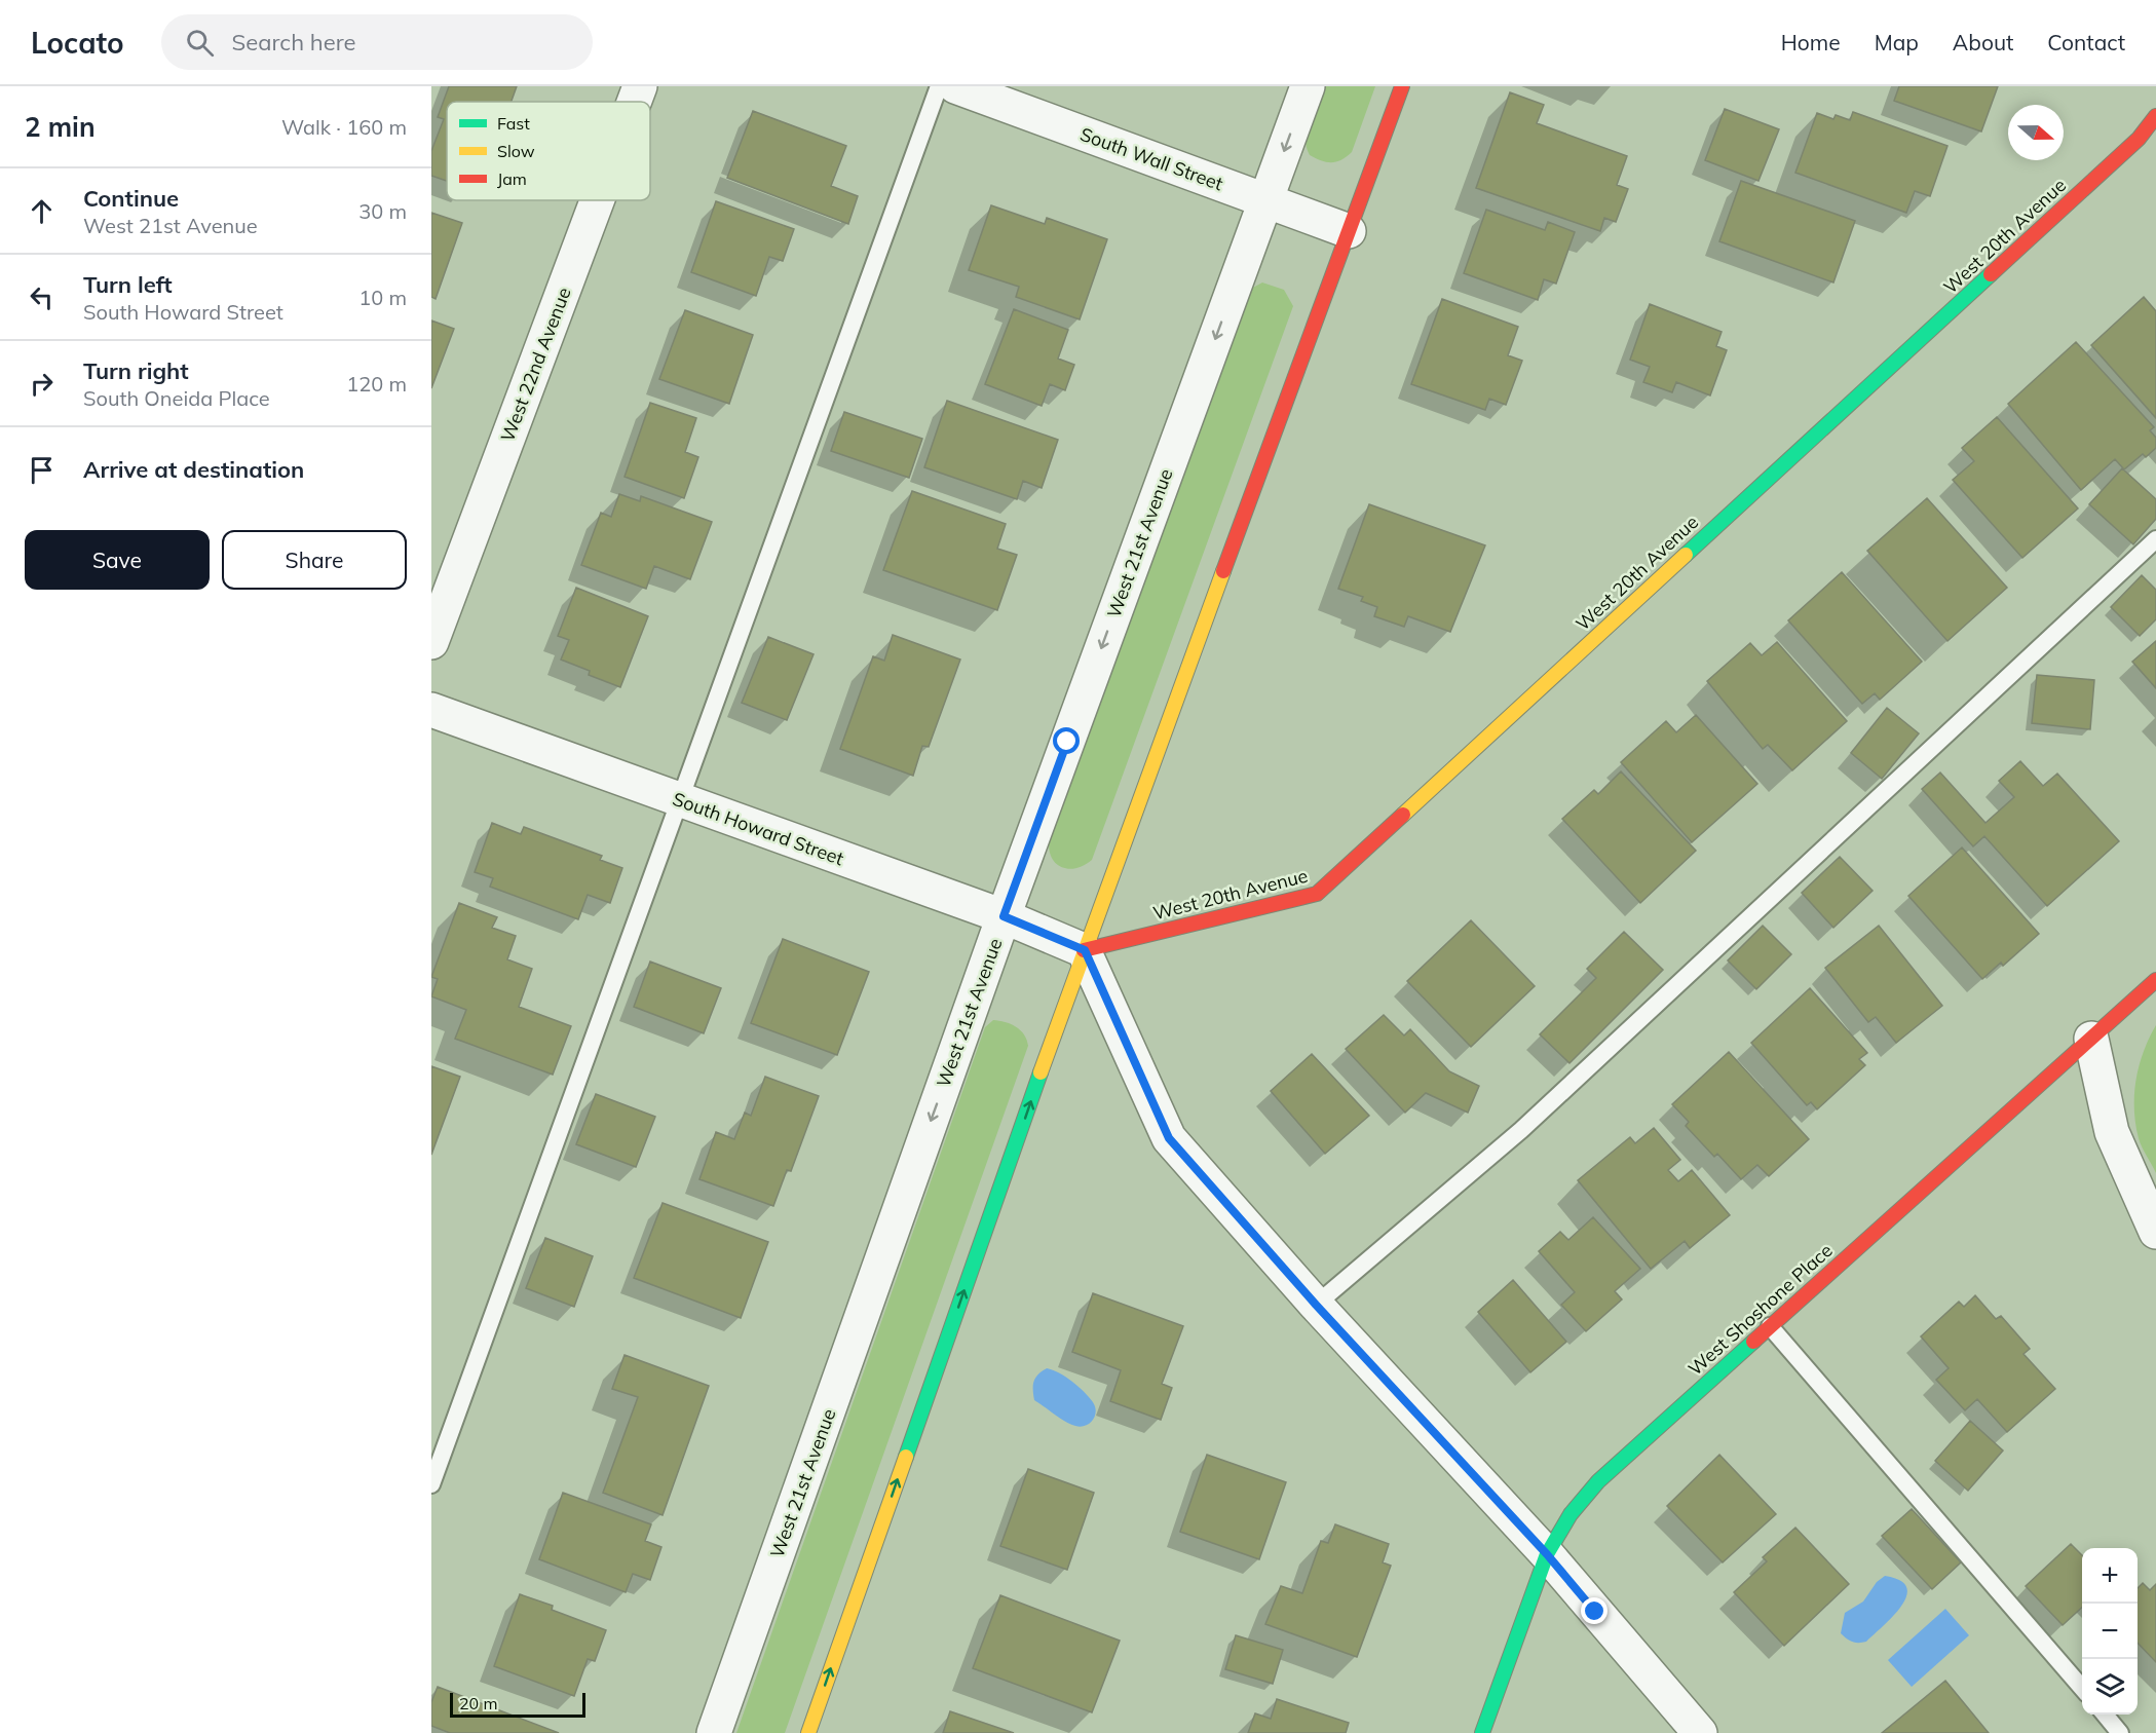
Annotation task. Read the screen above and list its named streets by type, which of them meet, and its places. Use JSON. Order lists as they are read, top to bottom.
{
  "streets": {
    "street": [
      "South Wall Street",
      "West 20th Avenue",
      "West 22nd Avenue",
      "West 21st Avenue",
      "South Howard Street",
      "West Shoshone Place"
    ]
  },
  "crossings": [
    ["South Wall Street", "West 21st Avenue"],
    ["West 20th Avenue", "South Howard Street"],
    ["West 21st Avenue", "South Howard Street"]
  ],
  "legend": ["Fast", "Slow", "Jam"],
  "scale_bar": "20 m",
  "north": "right",
  "page": {
    "header": "Locato",
    "search": "Search here",
    "nav": [
      "Home",
      "Map",
      "About",
      "Contact"
    ],
    "heading": ["2 min", "Walk · 160 m"],
    "list": [
      ["Continue", "West 21st Avenue", "30 m"],
      ["Turn left", "South Howard Street", "10 m"],
      ["Turn right", "South Oneida Place", "120 m"],
      "Arrive at destination"
    ],
    "buttons": ["Save", "Share"],
    "map_buttons": ["+", "−"],
    "scale": "20 m"
  }
}
